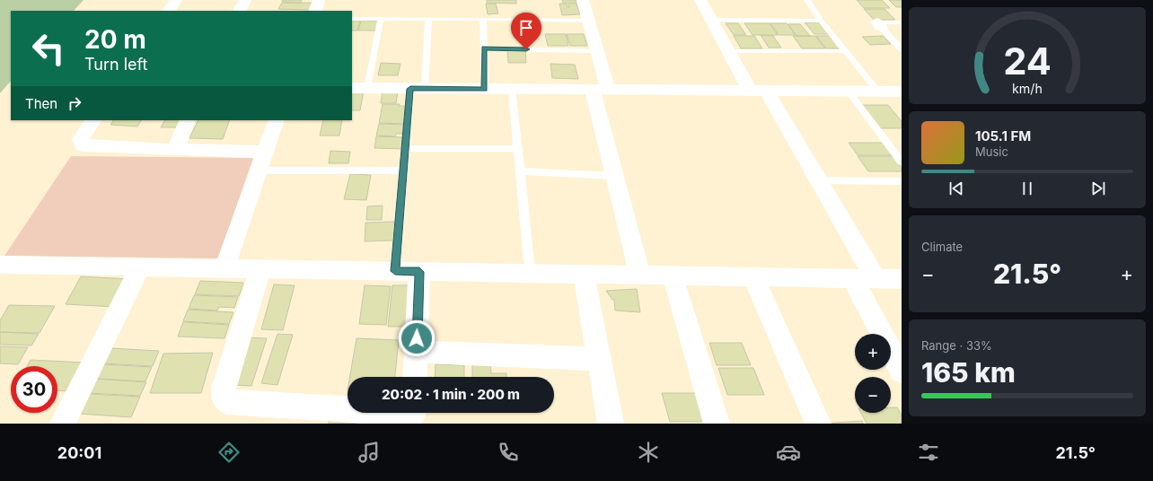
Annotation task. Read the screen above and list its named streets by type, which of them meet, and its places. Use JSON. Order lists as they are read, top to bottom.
{
  "page": {
    "turn": ["20 m", "Turn left"],
    "then": "Then",
    "song": ["105.1 FM", "Music"],
    "tile": [
      "Climate",
      ["Range · 33%", "165 km"]
    ],
    "heat": ["−", "21.5°", "+"],
    "map_buttons": ["+", "−"],
    "limit": "30",
    "trip": "20:02 · 1 min · 200 m",
    "tabs": ["20:01", "21.5°"],
    "gauge": ["24", "km/h"]
  }
}
